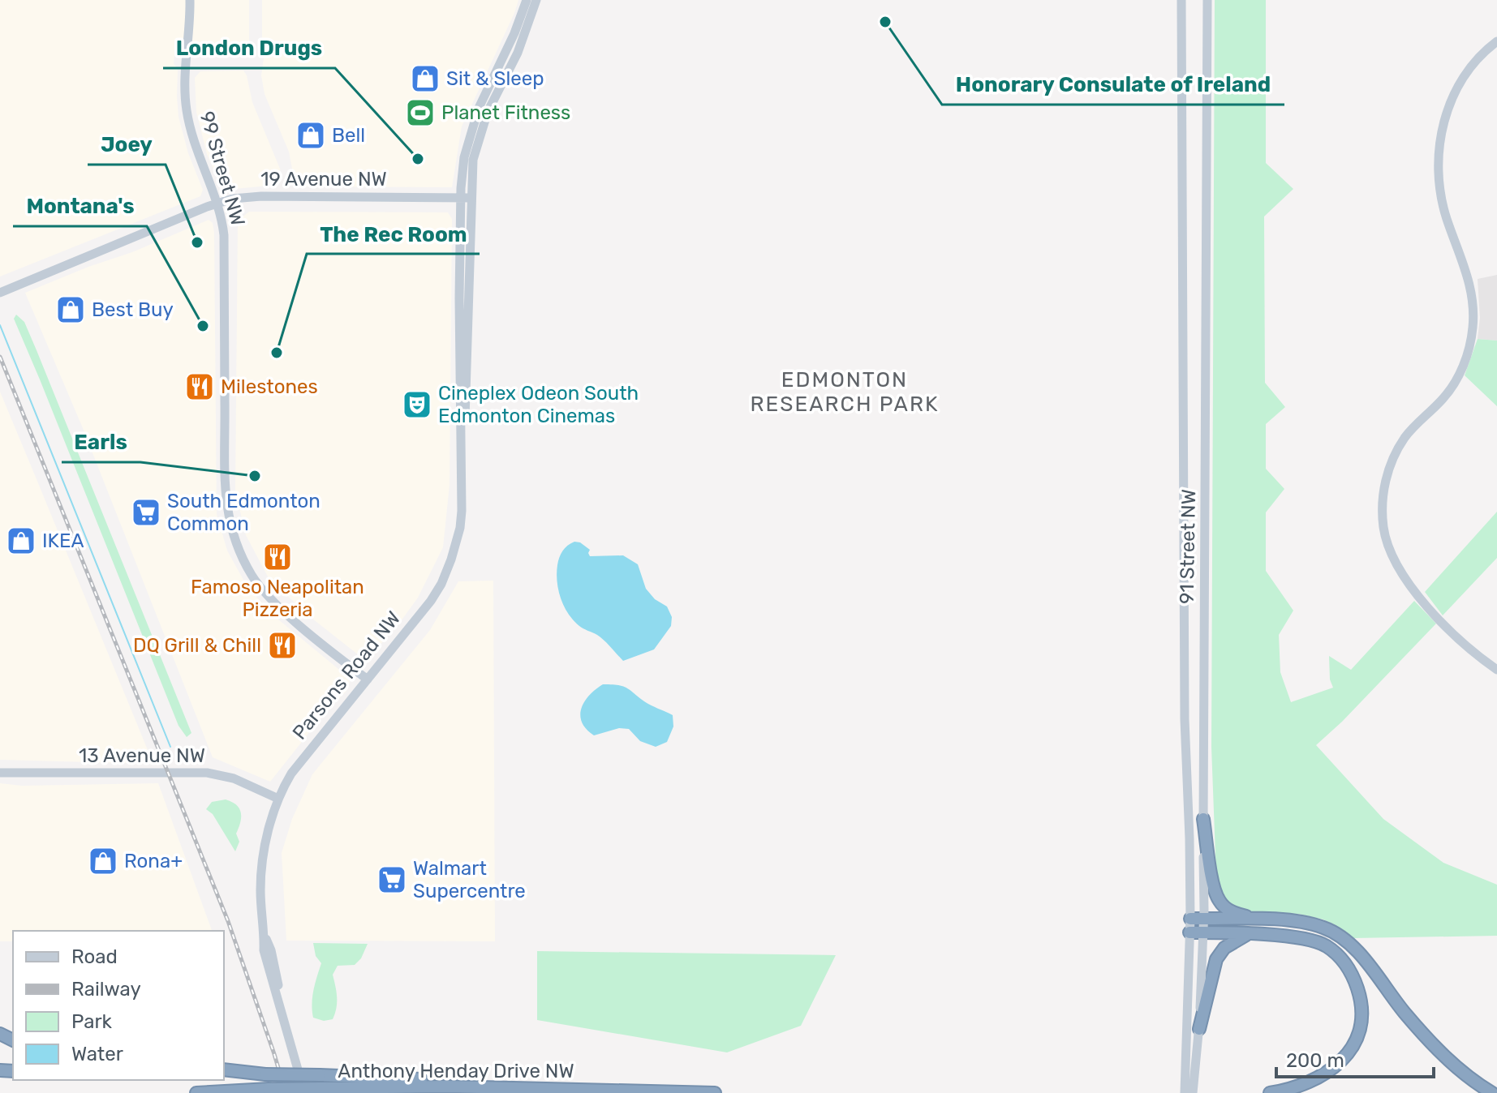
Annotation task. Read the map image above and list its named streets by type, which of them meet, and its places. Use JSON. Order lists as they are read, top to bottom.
{
  "streets": {
    "highway": ["Anthony Henday Drive NW"],
    "main road": [
      "99 Street NW",
      "19 Avenue NW",
      "91 Street NW",
      "Parsons Road NW",
      "13 Avenue NW"
    ]
  },
  "crossings": [
    ["99 Street NW", "19 Avenue NW"],
    ["99 Street NW", "Parsons Road NW"],
    ["19 Avenue NW", "Parsons Road NW"],
    ["Parsons Road NW", "13 Avenue NW"]
  ],
  "districts": ["EDMONTON RESEARCH PARK"],
  "places": {
    "other": [
      "Honorary Consulate of Ireland",
      "London Drugs",
      "Joey",
      "Montana's",
      "The Rec Room",
      "Earls"
    ],
    "shop": [
      "Sit & Sleep",
      "Bell",
      "Best Buy",
      "IKEA",
      "Rona+"
    ],
    "sports": ["Planet Fitness"],
    "restaurant": ["Milestones", "Famoso Neapolitan Pizzeria", "DQ Grill & Chill"],
    "theatre": ["Cineplex Odeon South Edmonton Cinemas"],
    "supermarket": ["South Edmonton Common", "Walmart Supercentre"]
  },
  "legend": [
    "Road",
    "Railway",
    "Park",
    "Water"
  ],
  "scale_bar": "200 m"
}
